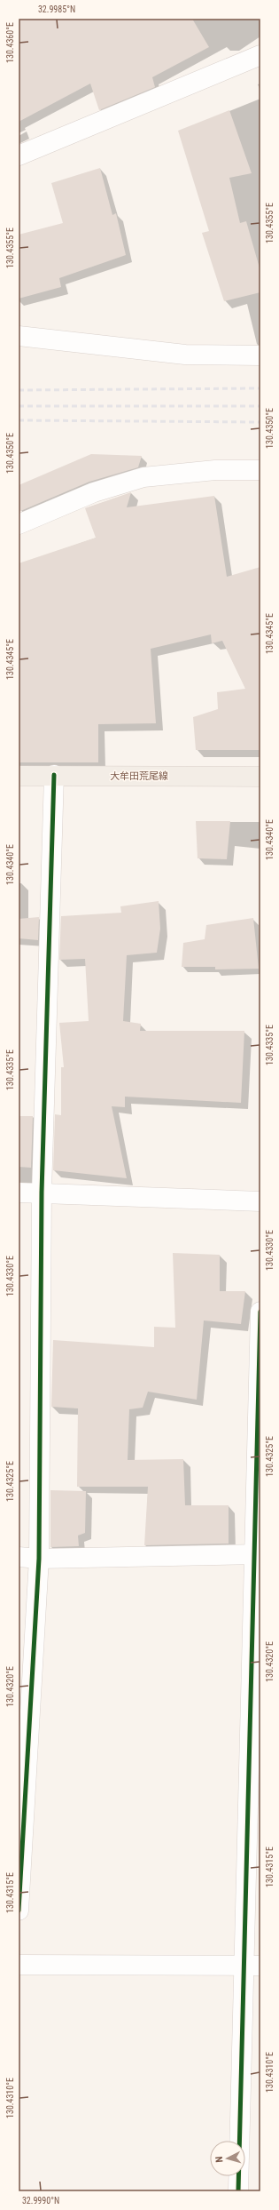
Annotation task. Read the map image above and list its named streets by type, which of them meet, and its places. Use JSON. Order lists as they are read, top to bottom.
{
  "streets": {
    "main road": ["大牟田荒尾線"]
  },
  "north": "left",
  "coordinates": [
    "32.9985°N",
    "130.4360°E",
    "130.4355°E",
    "130.4350°E",
    "130.4345°E",
    "130.4340°E",
    "130.4335°E",
    "130.4330°E",
    "130.4325°E",
    "130.4320°E",
    "130.4315°E",
    "130.4310°E",
    "32.9990°N"
  ]
}
